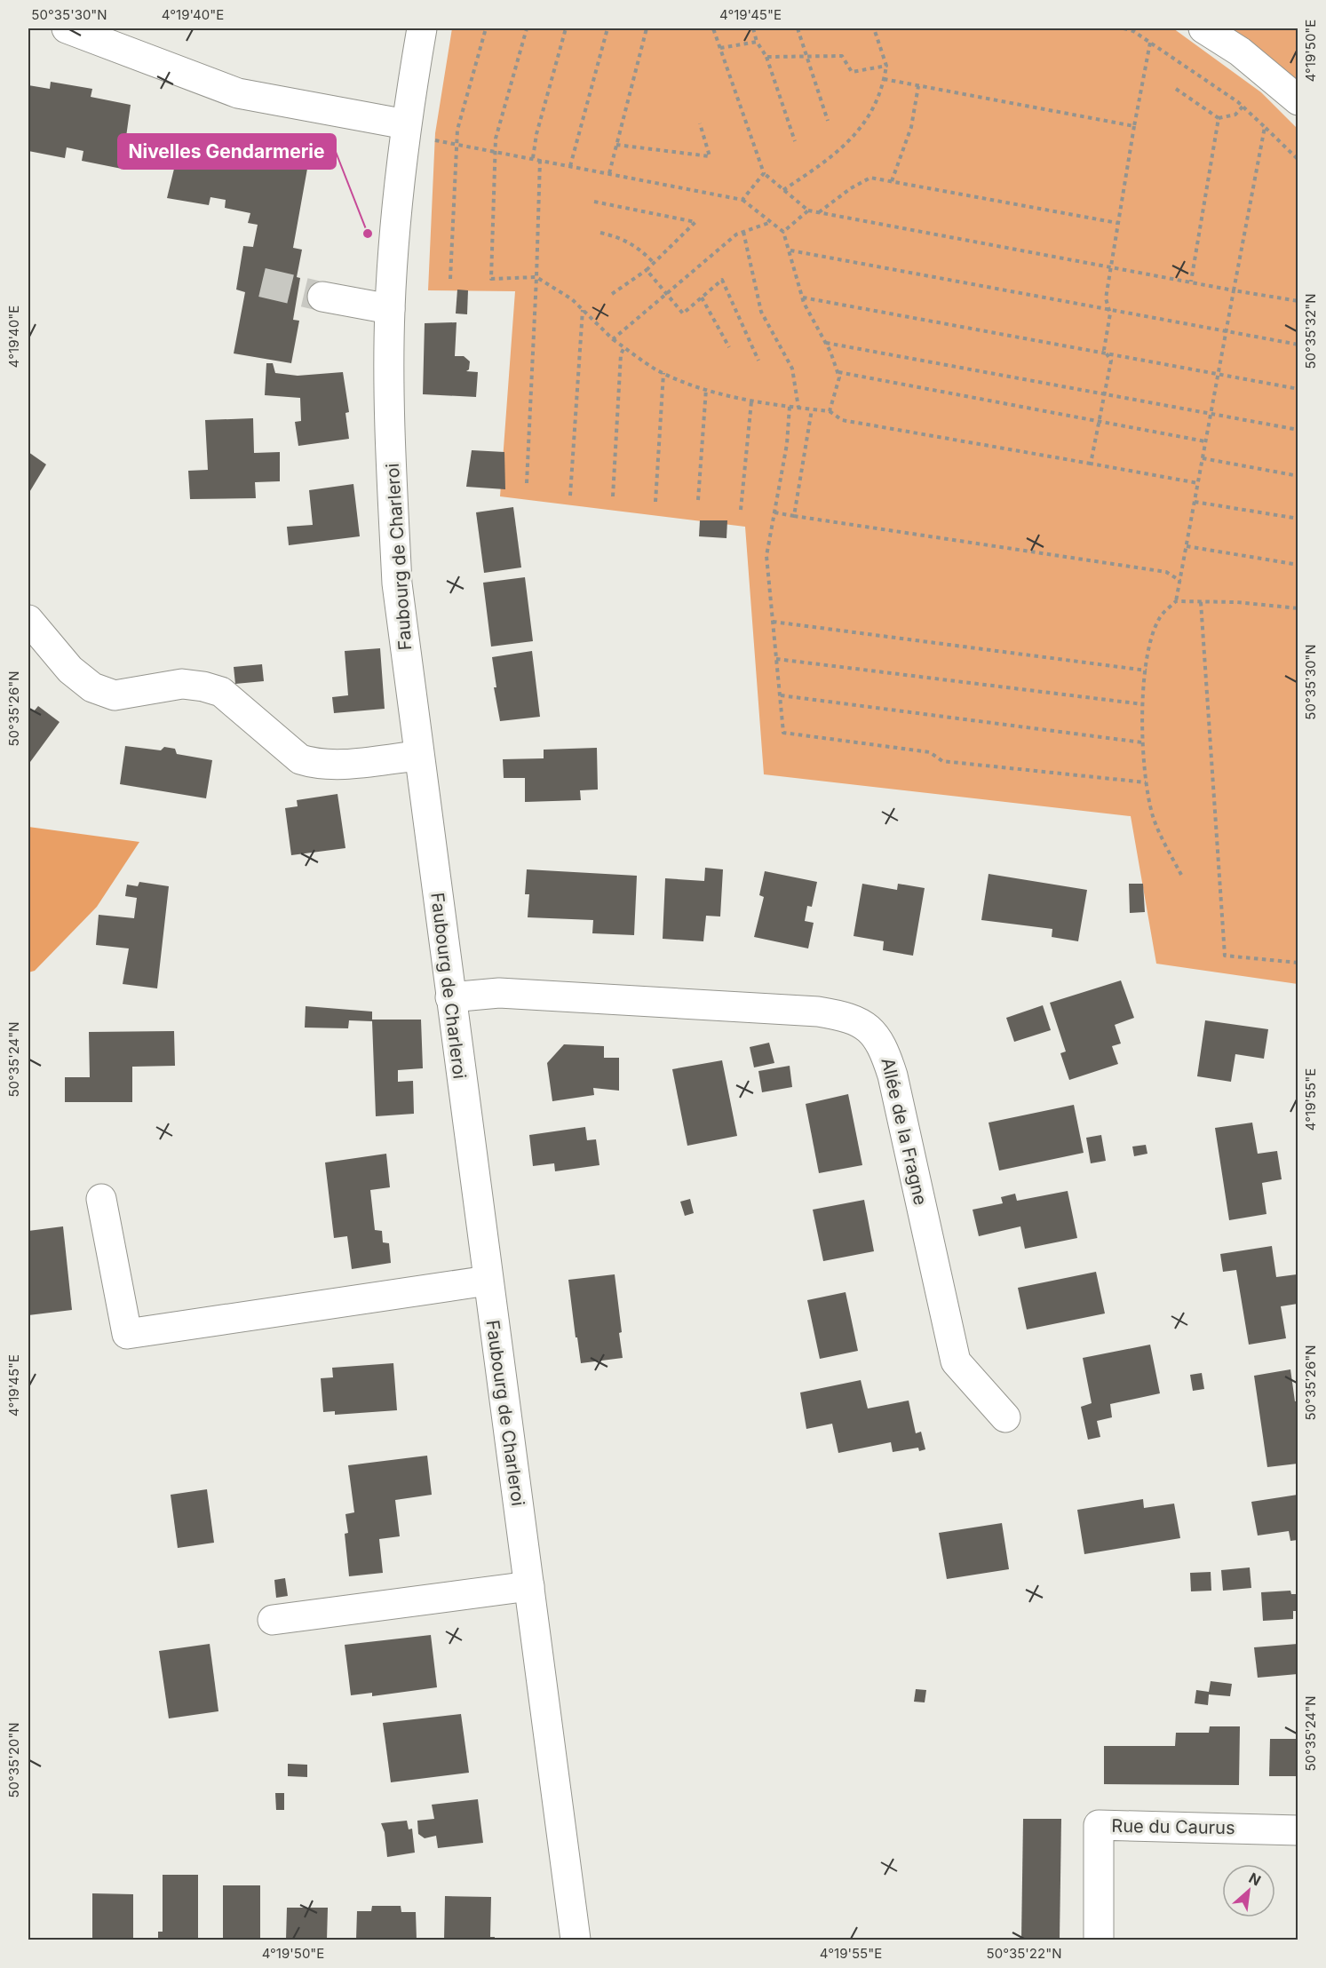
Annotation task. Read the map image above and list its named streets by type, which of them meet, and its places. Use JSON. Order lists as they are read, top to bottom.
{
  "streets": {
    "street": ["Faubourg de Charleroi", "Allée de la Fragne", "Rue du Caurus"]
  },
  "crossings": [
    ["Faubourg de Charleroi", "Allée de la Fragne"]
  ],
  "places": ["Nivelles Gendarmerie"],
  "north": "top right",
  "coordinates": [
    "50°35'30\"N",
    "4°19'40\"E",
    "4°19'45\"E",
    "4°19'50\"E",
    "50°35'32\"N",
    "50°35'26\"N",
    "50°35'24\"N",
    "4°19'55\"E",
    "50°35'20\"N",
    "50°35'22\"N"
  ]
}
